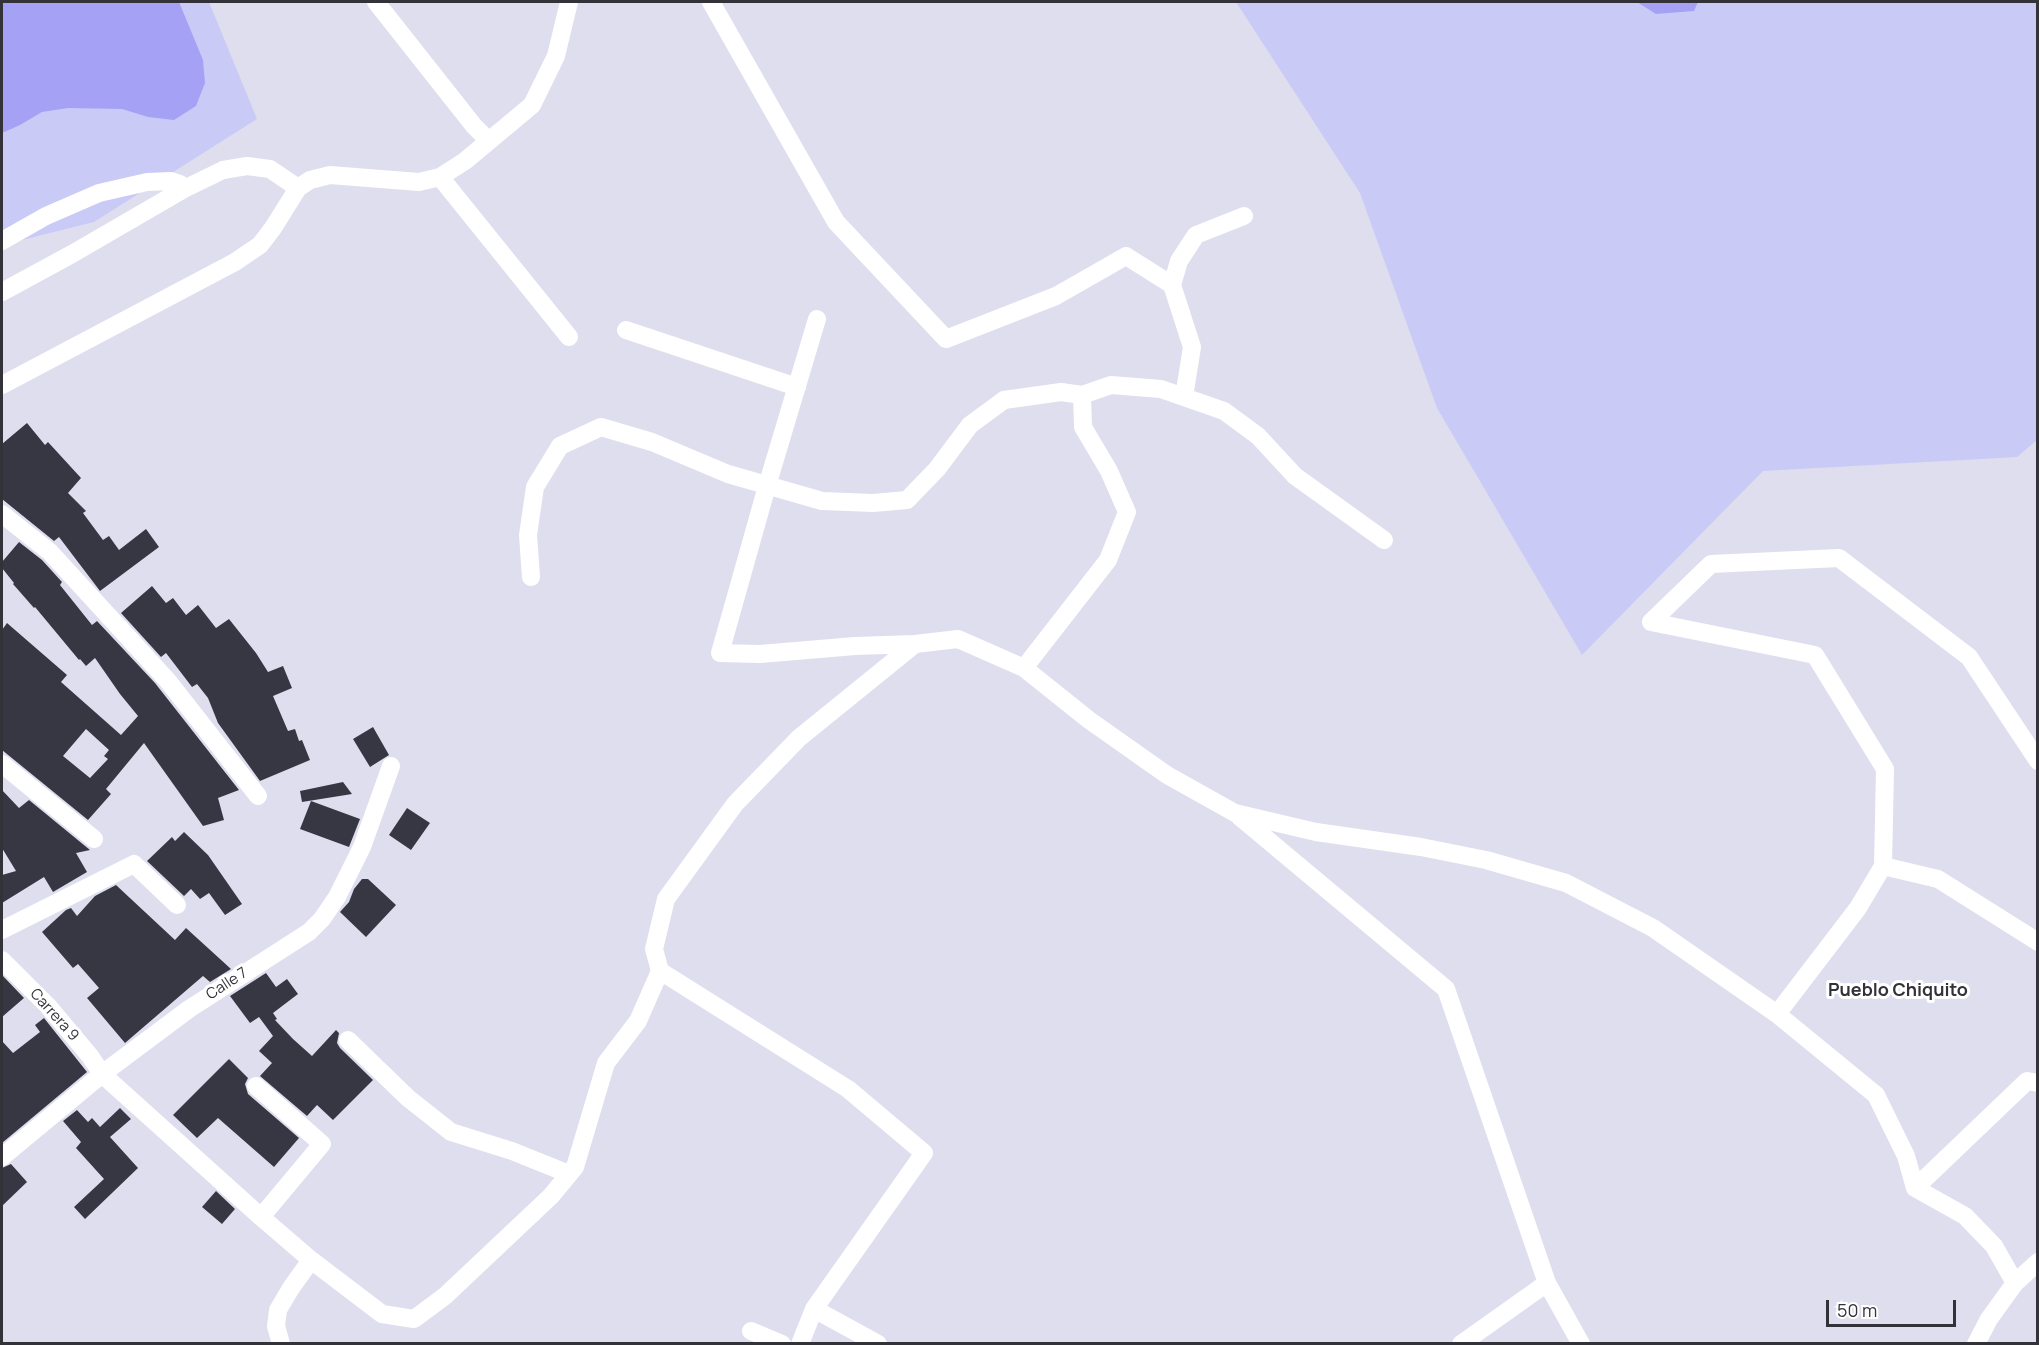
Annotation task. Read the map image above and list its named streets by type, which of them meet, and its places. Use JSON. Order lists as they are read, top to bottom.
{
  "streets": {
    "street": ["Calle 7", "Carrera 9"]
  },
  "crossings": [
    ["Calle 7", "Carrera 9"]
  ],
  "districts": ["Pueblo Chiquito"],
  "scale_bar": "50 m"
}
